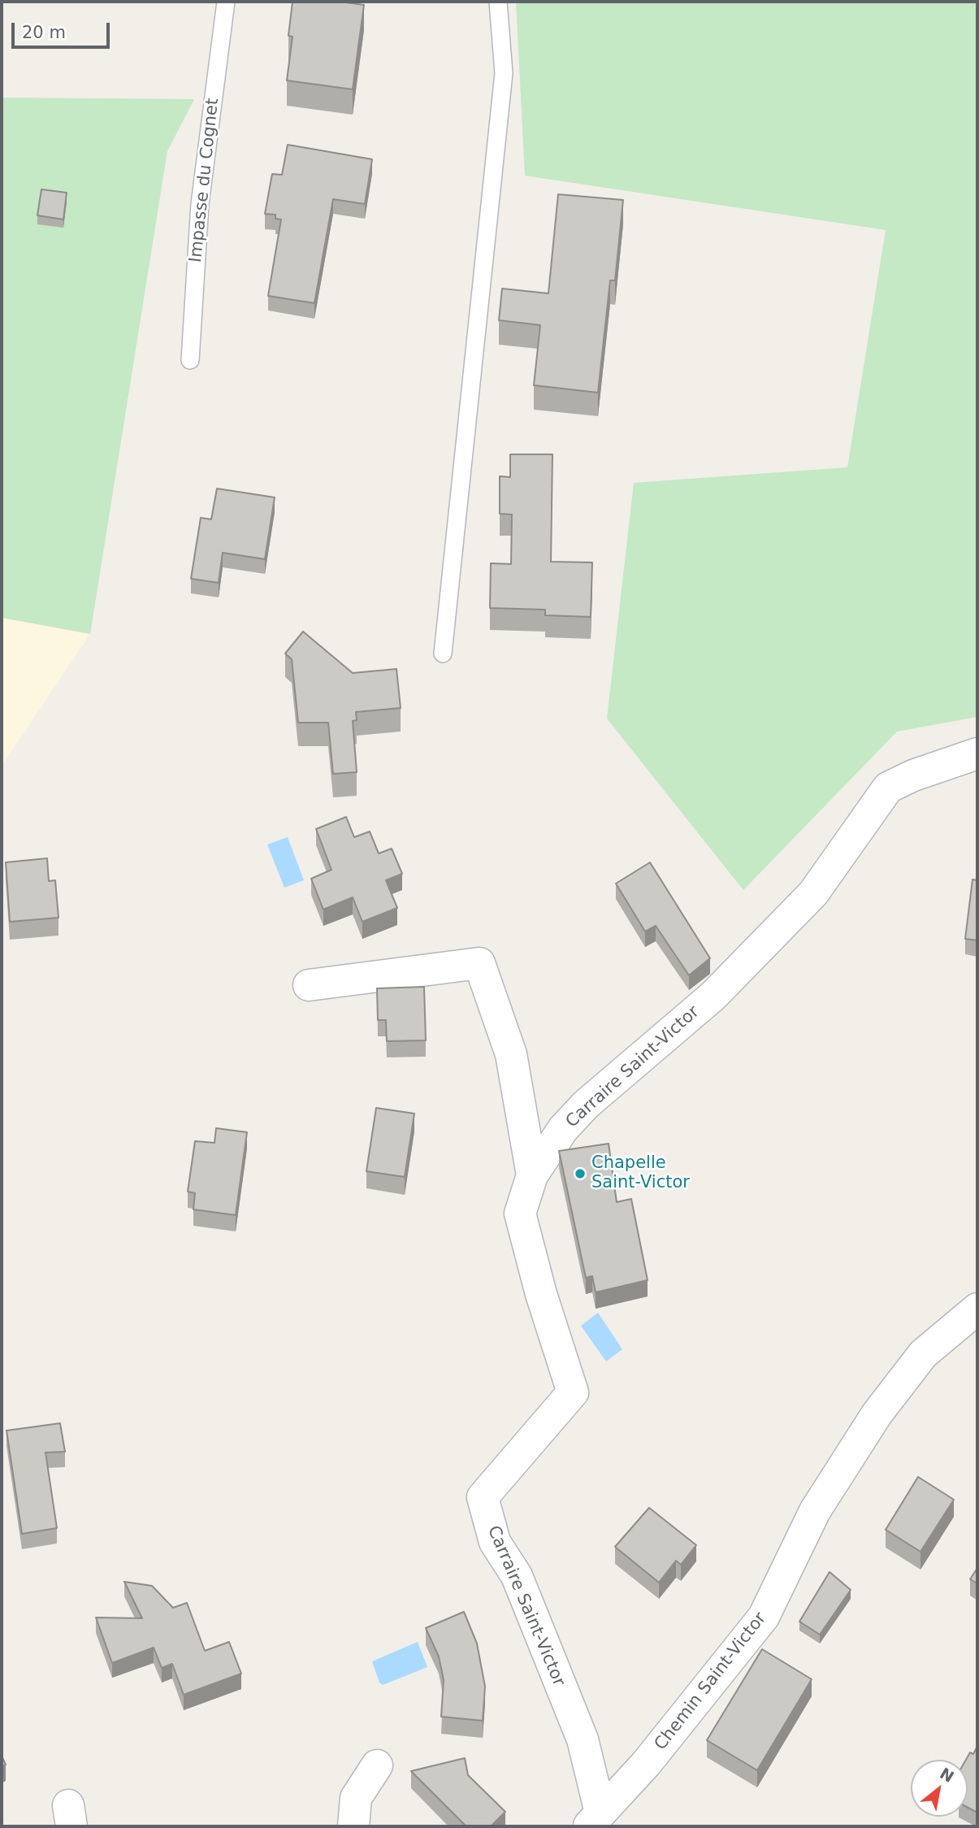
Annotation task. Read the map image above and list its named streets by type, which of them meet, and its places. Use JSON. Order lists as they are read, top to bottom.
{
  "streets": {
    "street": ["Carraire Saint-Victor", "Chemin Saint-Victor"],
    "lane": ["Impasse du Cognet"]
  },
  "crossings": [
    ["Carraire Saint-Victor", "Chemin Saint-Victor"]
  ],
  "places": ["Chapelle Saint-Victor"],
  "scale_bar": "20 m",
  "north": "top right"
}
